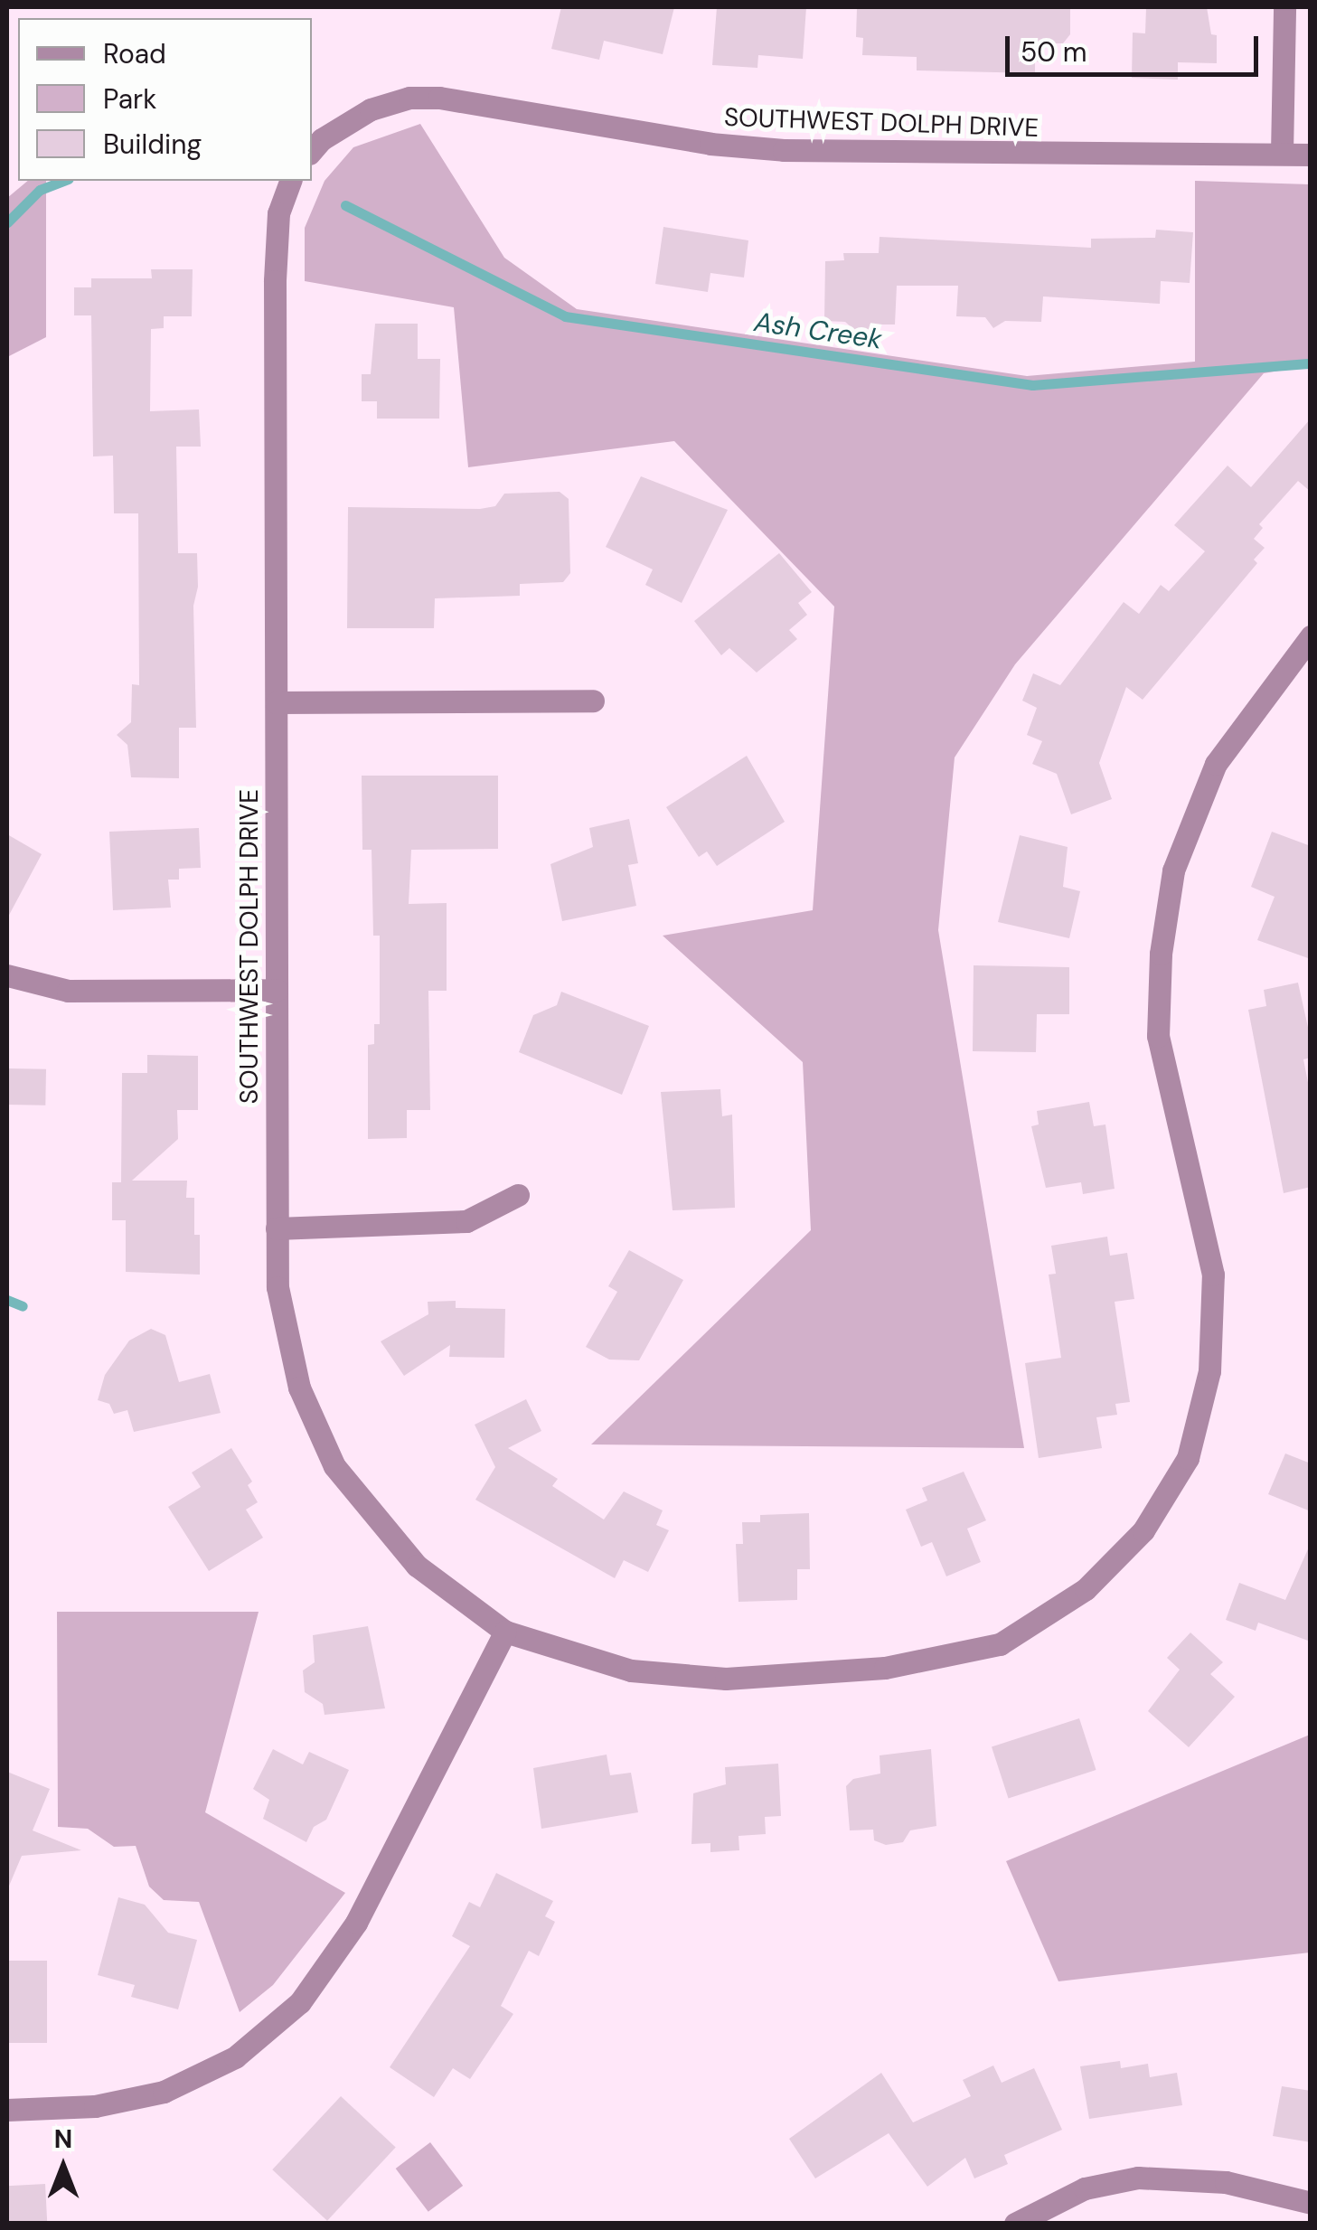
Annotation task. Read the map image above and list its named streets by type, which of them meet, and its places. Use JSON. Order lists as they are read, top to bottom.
{
  "streets": {
    "street": ["SOUTHWEST DOLPH DRIVE"]
  },
  "water": ["Ash Creek"],
  "legend": ["Road", "Park", "Building"],
  "scale_bar": "50 m",
  "north": "top"
}
